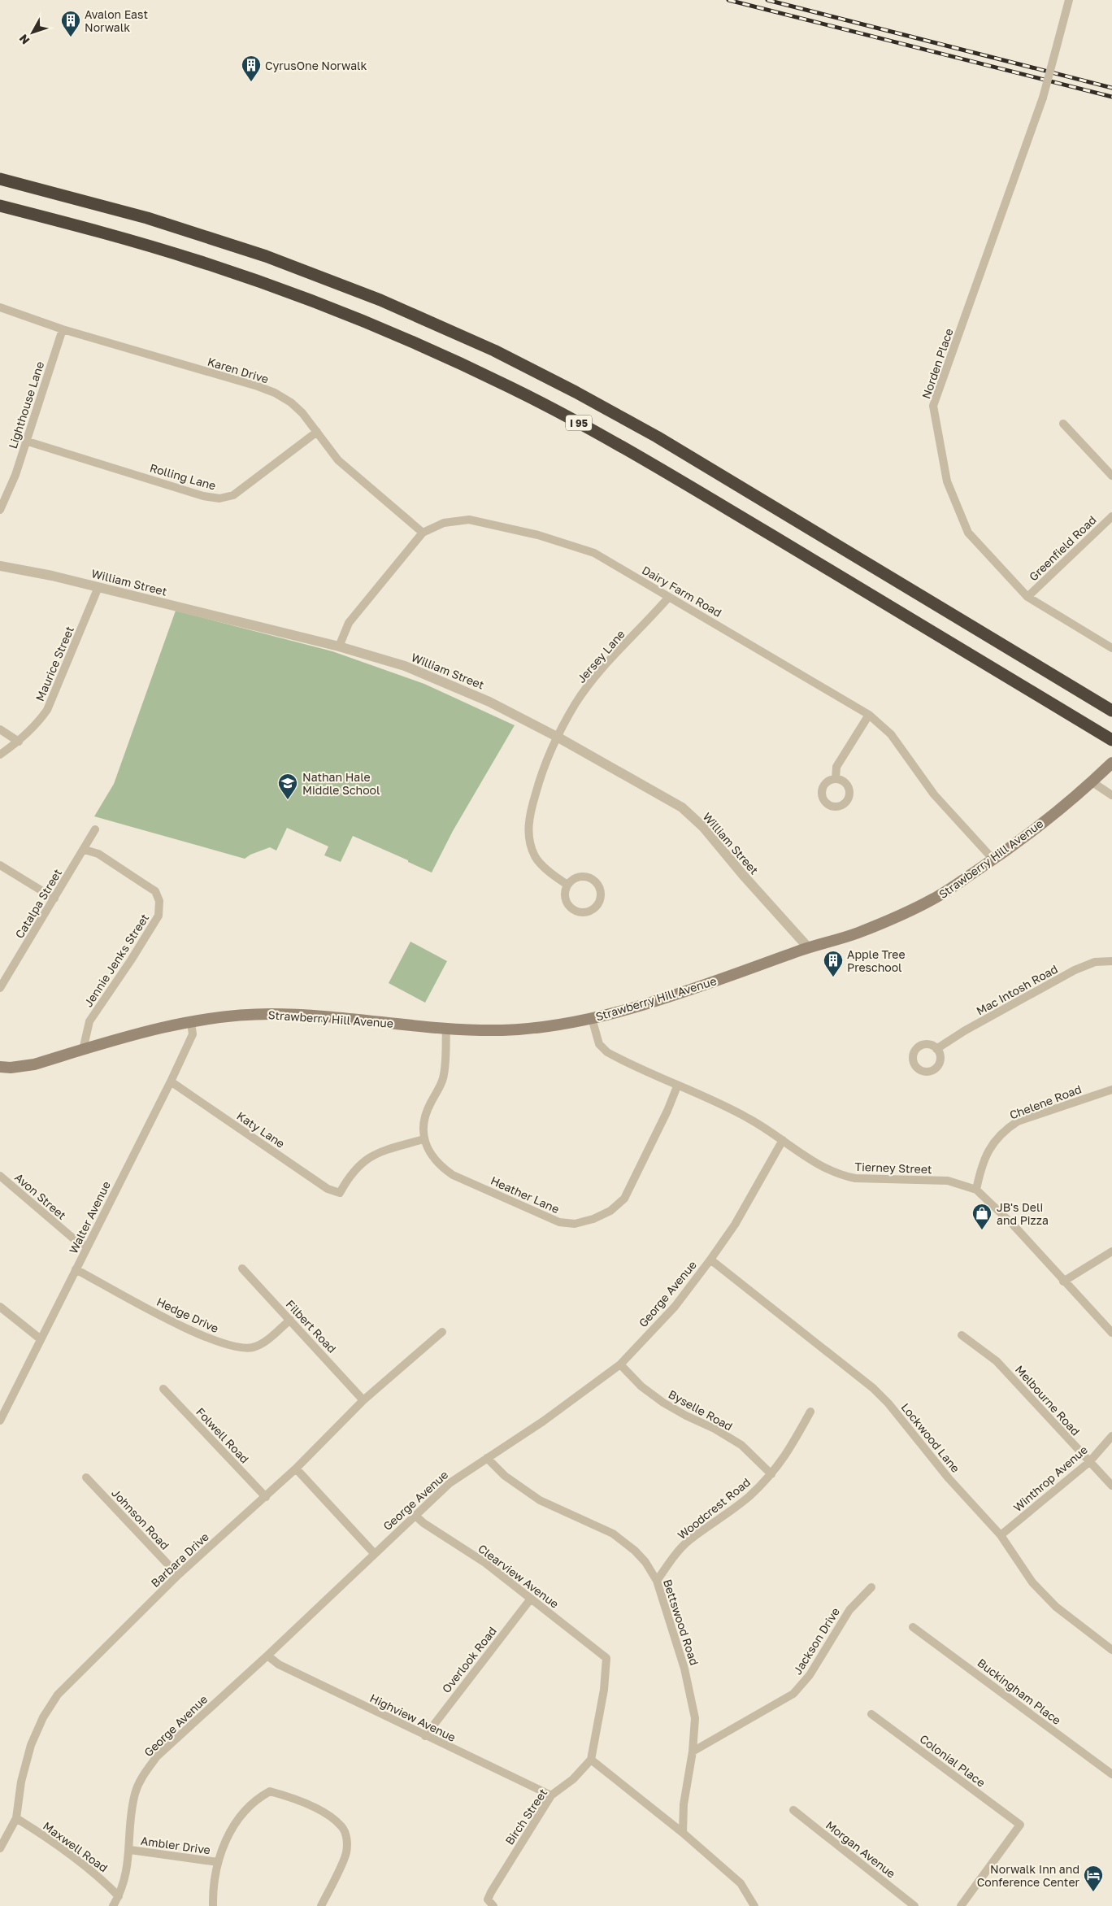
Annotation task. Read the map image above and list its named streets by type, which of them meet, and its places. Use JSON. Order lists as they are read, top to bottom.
{
  "streets": {
    "highway": ["I 95"],
    "main road": ["Strawberry Hill Avenue"],
    "street": [
      "Norden Place",
      "Karen Drive",
      "Lighthouse Lane",
      "Rolling Lane",
      "Greenfield Road",
      "William Street",
      "Dairy Farm Road",
      "Jersey Lane",
      "Maurice Street",
      "Catalpa Street",
      "Jennie Jenks Street",
      "Mac Intosh Road",
      "Chelene Road",
      "Katy Lane",
      "Tierney Street",
      "Heather Lane",
      "Avon Street",
      "Walter Avenue",
      "George Avenue",
      "Hedge Drive",
      "Filbert Road",
      "Melbourne Road",
      "Byselle Road",
      "Folwell Road",
      "Lockwood Lane",
      "Winthrop Avenue",
      "Woodcrest Road",
      "Johnson Road",
      "Barbara Drive",
      "Clearview Avenue",
      "Bettswood Road",
      "Jackson Drive",
      "Overlook Road",
      "Buckingham Place",
      "Highview Avenue",
      "Colonial Place",
      "Birch Street",
      "Ambler Drive",
      "Maxwell Road",
      "Morgan Avenue"
    ]
  },
  "crossings": [
    ["Norden Place", "Greenfield Road"],
    ["Karen Drive", "Lighthouse Lane"],
    ["Karen Drive", "Rolling Lane"],
    ["Karen Drive", "Dairy Farm Road"],
    ["Lighthouse Lane", "Rolling Lane"],
    ["William Street", "Dairy Farm Road"],
    ["William Street", "Jersey Lane"],
    ["William Street", "Maurice Street"],
    ["William Street", "Strawberry Hill Avenue"],
    ["Dairy Farm Road", "Jersey Lane"],
    ["Dairy Farm Road", "Strawberry Hill Avenue"],
    ["Strawberry Hill Avenue", "Jennie Jenks Street"],
    ["Strawberry Hill Avenue", "Tierney Street"],
    ["Strawberry Hill Avenue", "Walter Avenue"],
    ["Catalpa Street", "Jennie Jenks Street"],
    ["Chelene Road", "Tierney Street"],
    ["Katy Lane", "Heather Lane"],
    ["Katy Lane", "Walter Avenue"],
    ["Tierney Street", "Heather Lane"],
    ["Tierney Street", "George Avenue"],
    ["Avon Street", "Walter Avenue"],
    ["Walter Avenue", "Hedge Drive"],
    ["George Avenue", "Byselle Road"],
    ["George Avenue", "Lockwood Lane"],
    ["George Avenue", "Clearview Avenue"],
    ["George Avenue", "Bettswood Road"],
    ["George Avenue", "Highview Avenue"],
    ["George Avenue", "Ambler Drive"],
    ["George Avenue", "Maxwell Road"],
    ["Hedge Drive", "Filbert Road"],
    ["Filbert Road", "Barbara Drive"],
    ["Melbourne Road", "Winthrop Avenue"],
    ["Byselle Road", "Woodcrest Road"],
    ["Folwell Road", "Barbara Drive"],
    ["Lockwood Lane", "Winthrop Avenue"],
    ["Woodcrest Road", "Bettswood Road"],
    ["Johnson Road", "Barbara Drive"],
    ["Barbara Drive", "Maxwell Road"],
    ["Clearview Avenue", "Overlook Road"],
    ["Clearview Avenue", "Birch Street"],
    ["Bettswood Road", "Jackson Drive"],
    ["Overlook Road", "Highview Avenue"],
    ["Highview Avenue", "Birch Street"]
  ],
  "places": {
    "building": ["Avalon East Norwalk", "CyrusOne Norwalk", "Apple Tree Preschool"],
    "school or university": ["Nathan Hale Middle School"],
    "shop": ["JB's Deli and Pizza"],
    "hotel": ["Norwalk Inn and Conference Center"]
  },
  "north": "bottom left"
}
